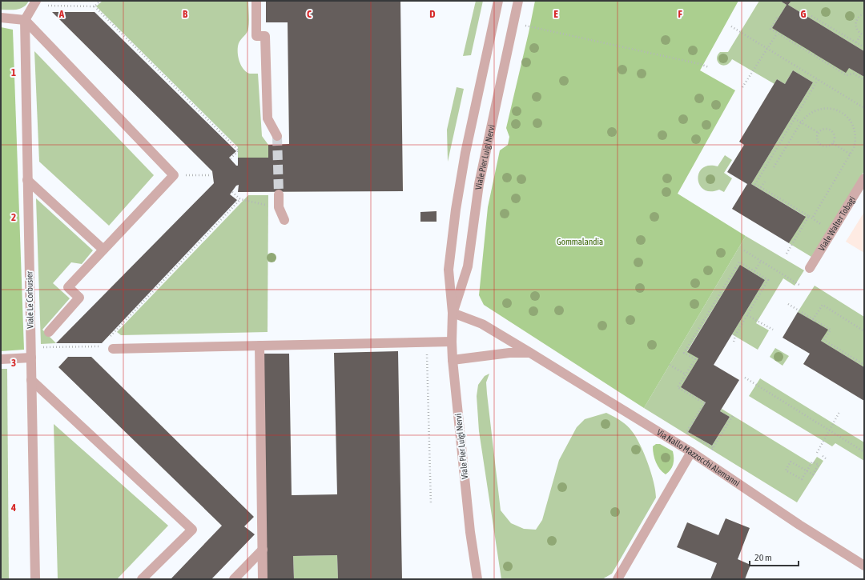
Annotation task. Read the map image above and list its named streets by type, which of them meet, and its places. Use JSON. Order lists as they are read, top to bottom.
{
  "streets": {
    "street": [
      "Viale Pier Luigi Nervi",
      "Viale Walter Tobagi",
      "Viale Le Corbusier",
      "Via Nallo Mazzocchi Alemanni"
    ]
  },
  "crossings": [
    ["Viale Pier Luigi Nervi", "Via Nallo Mazzocchi Alemanni"]
  ],
  "parks": ["Gommalandia"],
  "scale_bar": "20 m",
  "grid": {
    "columns": [
      "A",
      "B",
      "C",
      "D",
      "E",
      "F",
      "G"
    ],
    "rows": [
      "1",
      "2",
      "3",
      "4"
    ]
  }
}
